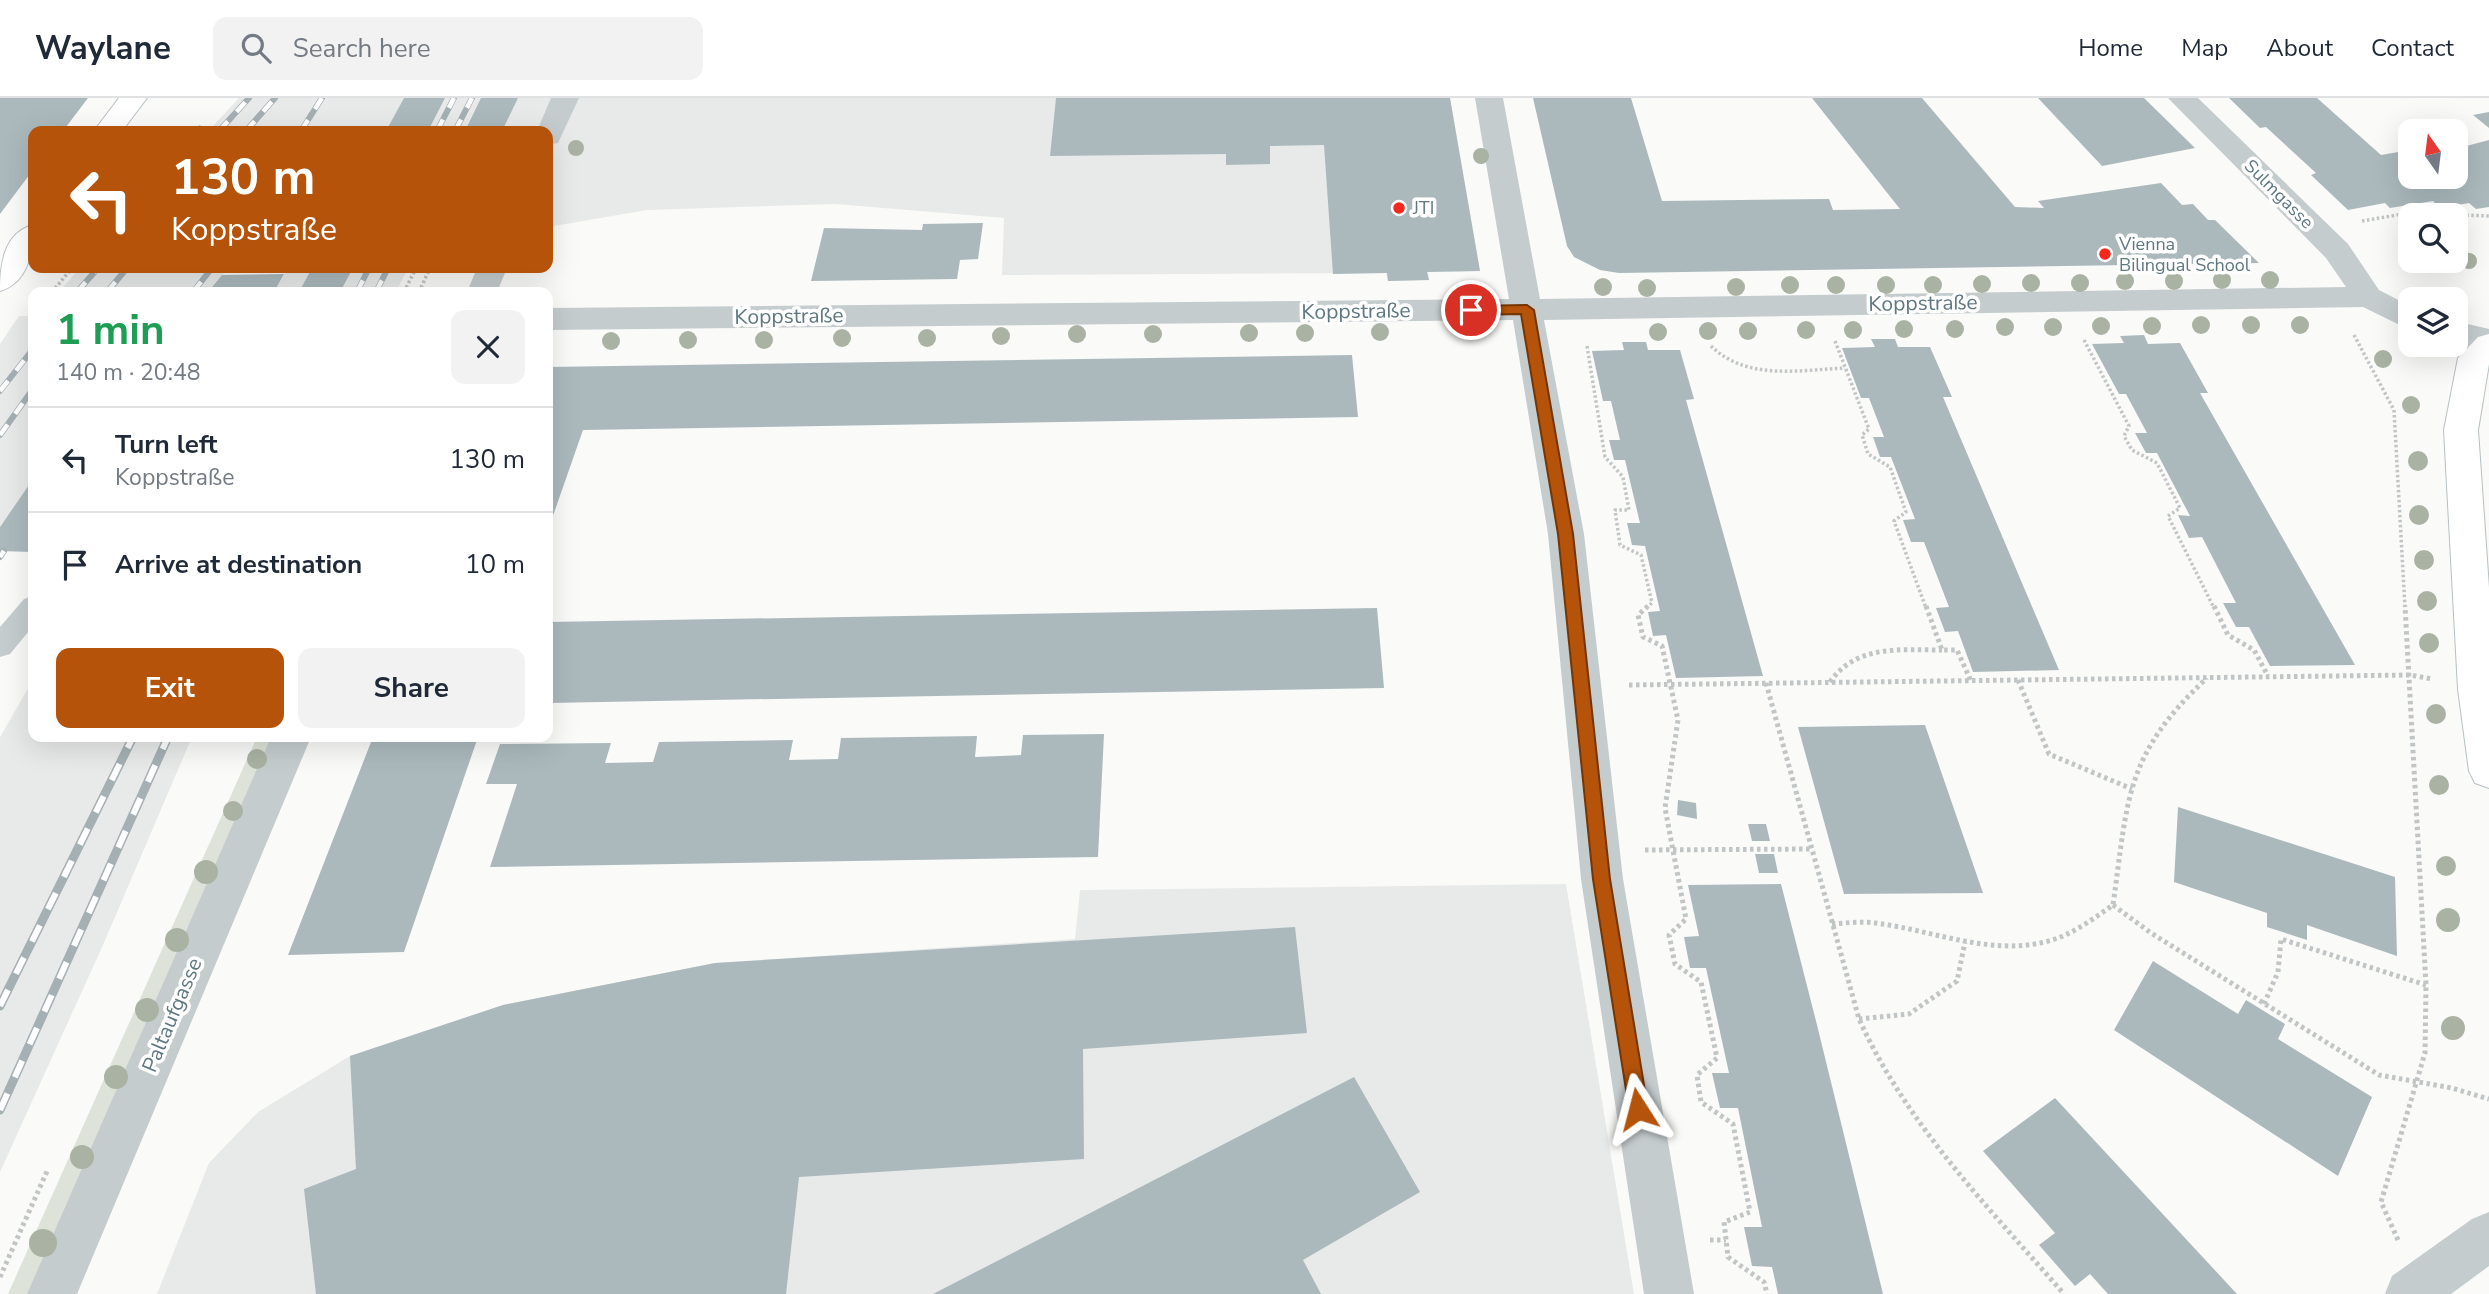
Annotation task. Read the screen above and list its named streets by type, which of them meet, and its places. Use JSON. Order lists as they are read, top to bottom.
{
  "streets": {
    "street": ["Sulmgasse", "Koppstraße", "Paltaufgasse"]
  },
  "crossings": [
    ["Sulmgasse", "Koppstraße"]
  ],
  "places": ["JTI", "Vienna Bilingual School"],
  "north": "top",
  "page": {
    "header": "Waylane",
    "search": "Search here",
    "nav": [
      "Home",
      "Map",
      "About",
      "Contact"
    ],
    "turn": ["130 m", "Koppstraße"],
    "heading": ["1 min", "140 m · 20:48"],
    "list": [
      {
        "name": "Turn left",
        "note": "Koppstraße",
        "value": "130 m"
      },
      {
        "name": "Arrive at destination",
        "value": "10 m"
      }
    ],
    "buttons": ["Exit", "Share"]
  }
}
